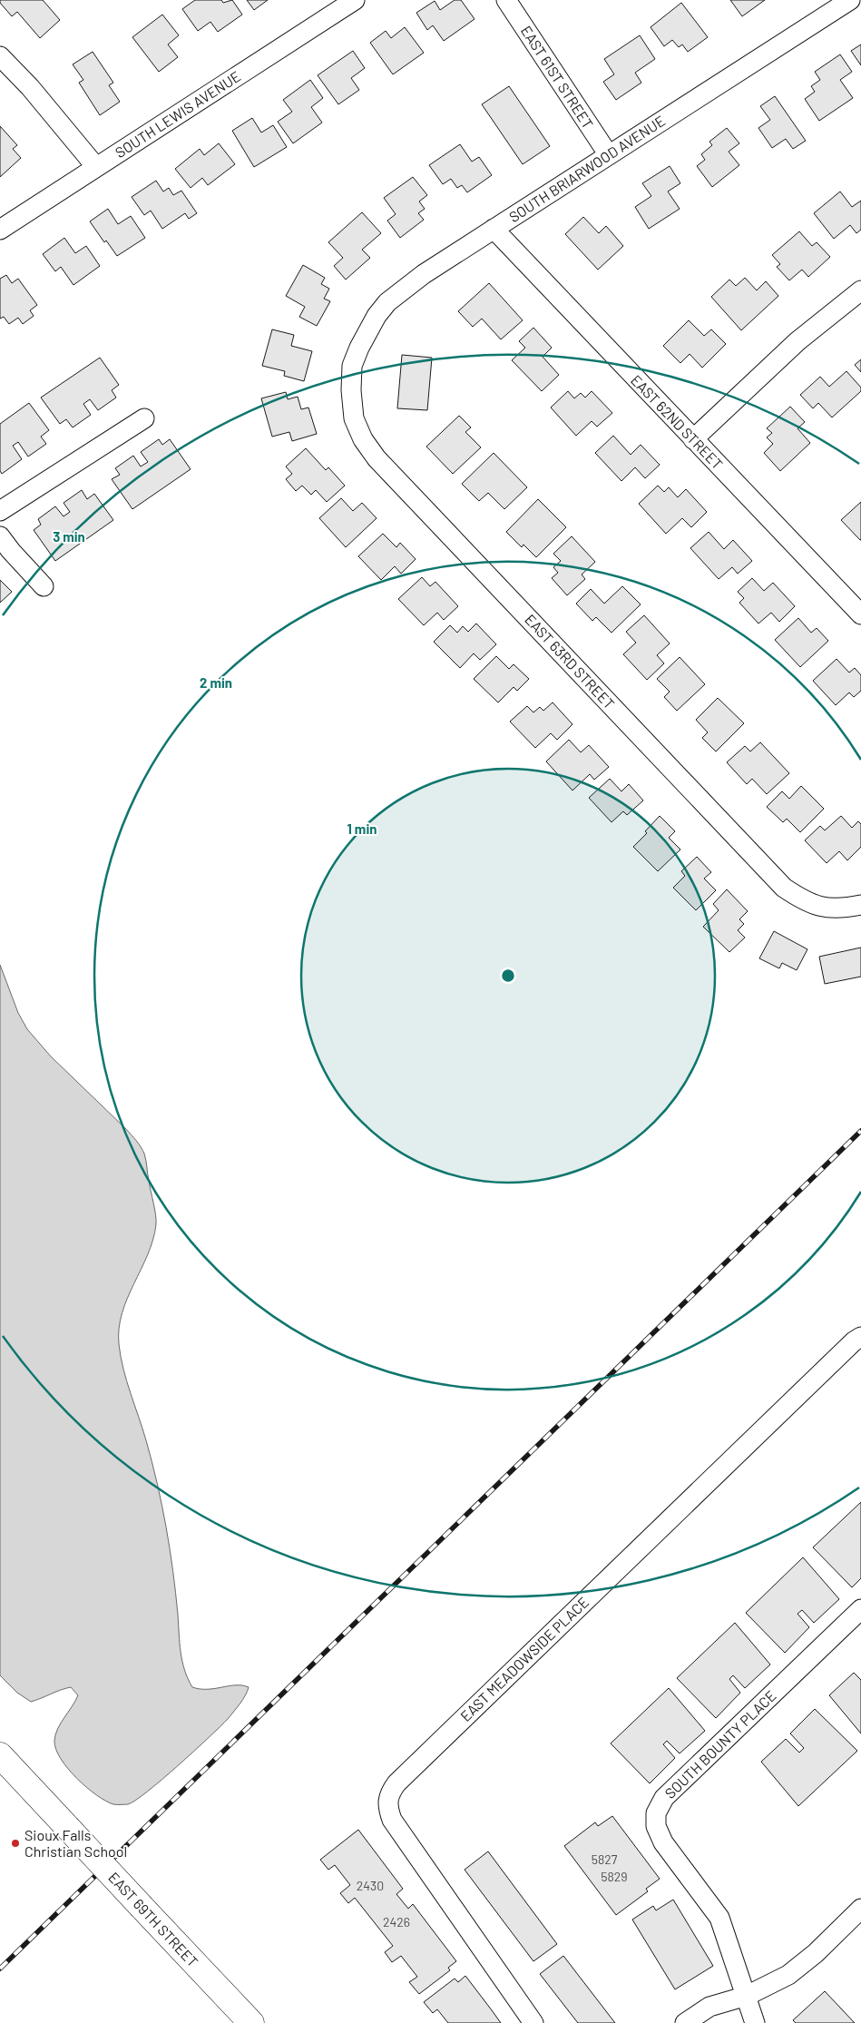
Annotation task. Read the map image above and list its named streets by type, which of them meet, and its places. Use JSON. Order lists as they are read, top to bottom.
{
  "streets": {
    "main road": ["EAST 69TH STREET"],
    "street": [
      "EAST 61ST STREET",
      "SOUTH LEWIS AVENUE",
      "SOUTH BRIARWOOD AVENUE",
      "EAST 62ND STREET",
      "EAST 63RD STREET",
      "EAST MEADOWSIDE PLACE",
      "SOUTH BOUNTY PLACE"
    ]
  },
  "crossings": [
    ["EAST 61ST STREET", "SOUTH BRIARWOOD AVENUE"],
    ["SOUTH BRIARWOOD AVENUE", "EAST 62ND STREET"],
    ["SOUTH BRIARWOOD AVENUE", "EAST 63RD STREET"]
  ],
  "places": ["Sioux Falls Christian School"],
  "house_numbers": [
    "5827",
    "5829",
    "2430",
    "2426"
  ],
  "rings": ["3 min", "2 min", "1 min"]
}
